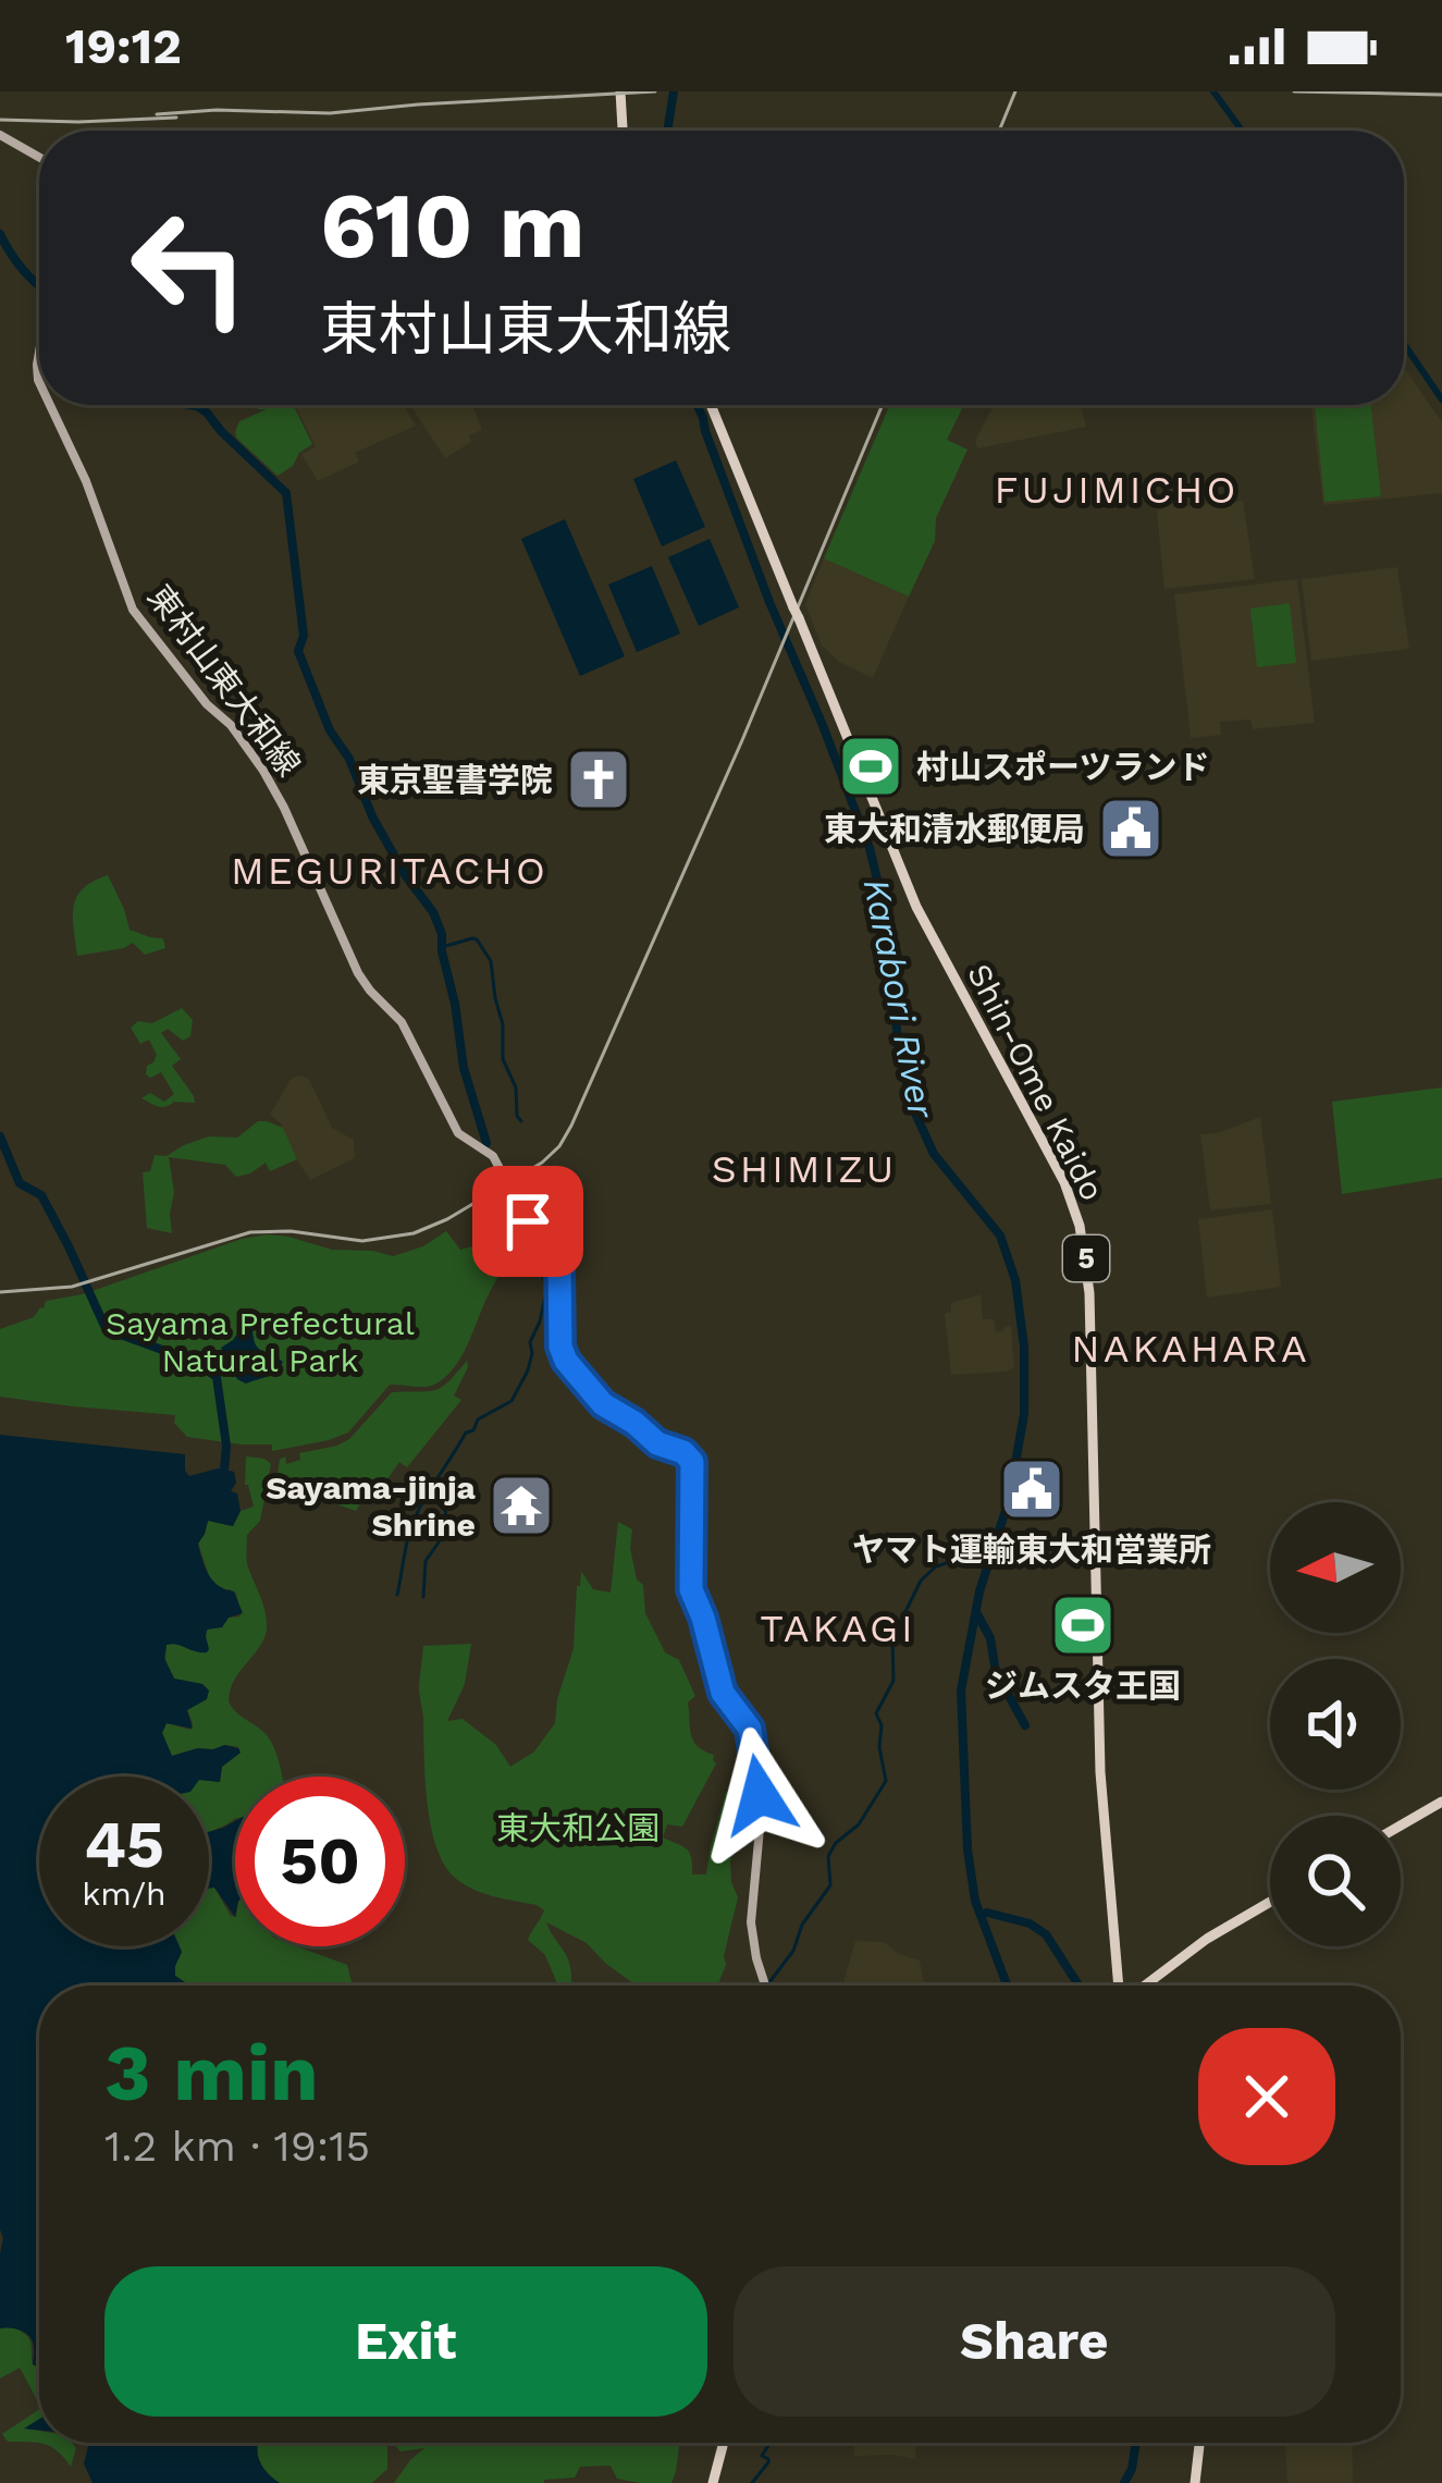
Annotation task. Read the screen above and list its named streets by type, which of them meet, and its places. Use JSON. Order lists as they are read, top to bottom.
{
  "streets": {
    "main road": ["東村山東大和線", "Shin-Ome Kaido", "5"]
  },
  "districts": [
    "FUJIMICHO",
    "MEGURITACHO",
    "SHIMIZU",
    "NAKAHARA",
    "TAKAGI"
  ],
  "water": ["Karabori River"],
  "parks": ["Sayama Prefectural Natural Park", "東大和公園"],
  "places": {
    "sports": ["村山スポーツランド", "ジムスタ王国"],
    "church": ["東京聖書学院"],
    "public building": ["東大和清水郵便局", "ヤマト運輸東大和営業所"],
    "temple": ["Sayama-jinja Shrine"]
  },
  "north": "left",
  "page": {
    "status": "19:12",
    "turn": ["610 m", "東村山東大和線"],
    "speed": "45 km/h",
    "limit": "50",
    "heading": ["3 min", "1.2 km · 19:15"],
    "buttons": ["Exit", "Share"]
  }
}
